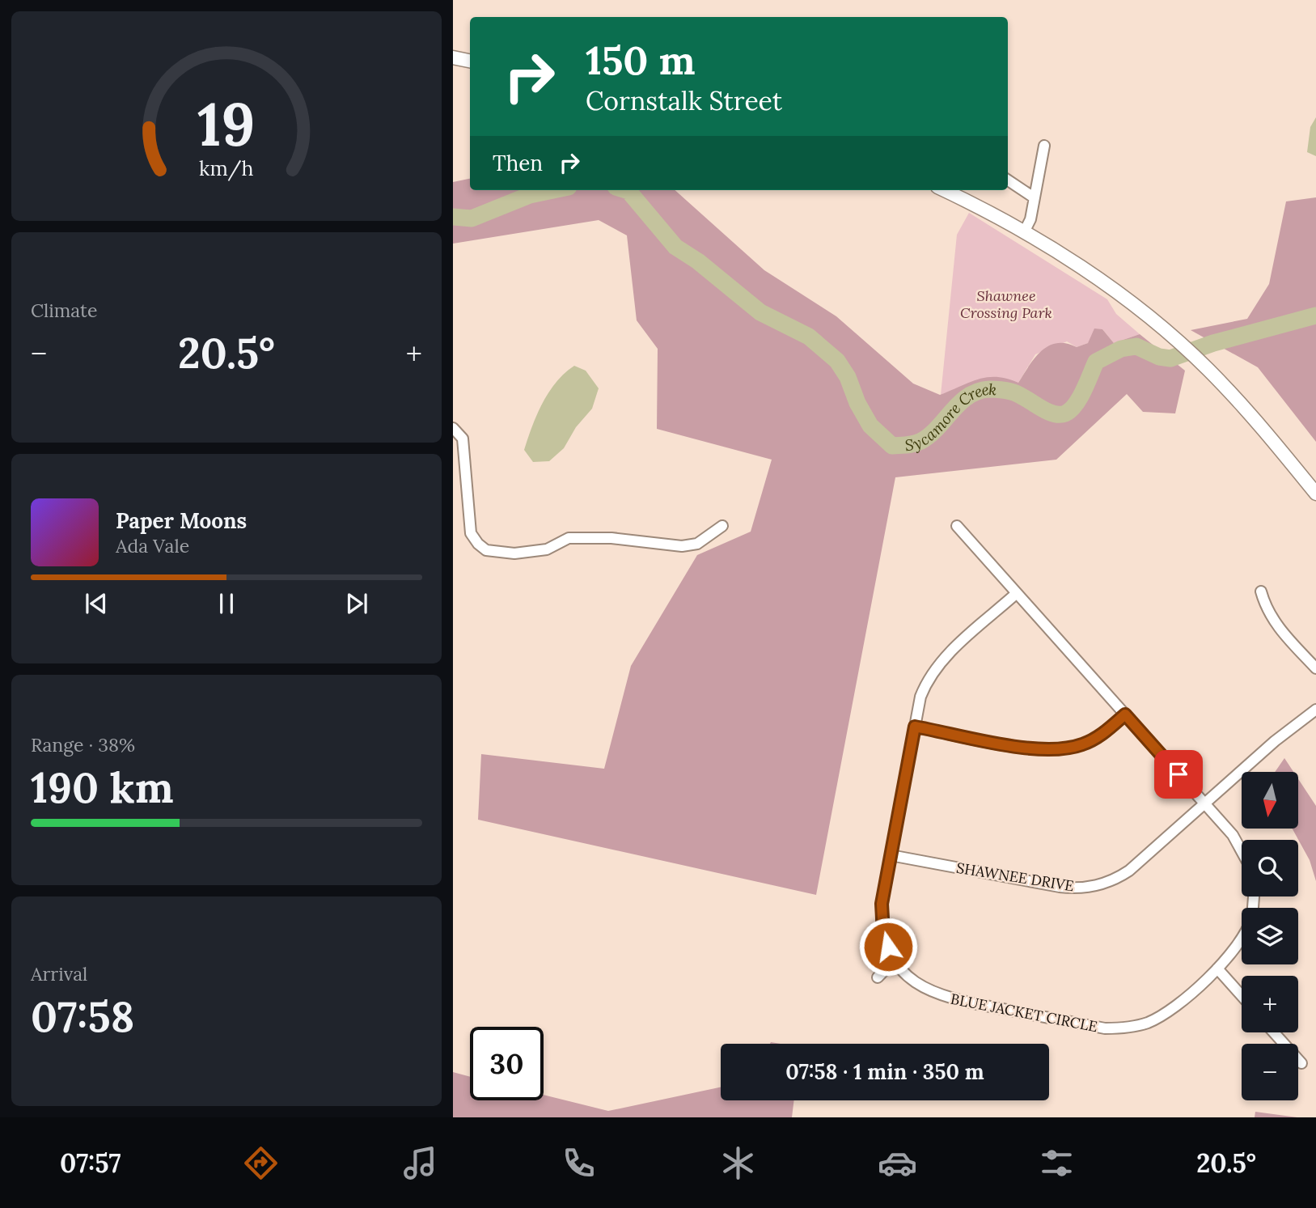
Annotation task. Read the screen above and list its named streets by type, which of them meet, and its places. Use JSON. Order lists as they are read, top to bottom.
{
  "streets": {
    "street": ["SHAWNEE DRIVE", "BLUE JACKET CIRCLE"]
  },
  "crossings": [
    ["SHAWNEE DRIVE", "BLUE JACKET CIRCLE"]
  ],
  "water": ["Sycamore Creek"],
  "parks": ["Shawnee Crossing Park"],
  "north": "bottom",
  "page": {
    "turn": ["150 m", "Cornstalk Street"],
    "then": "Then",
    "tile": [
      "Climate",
      ["Range · 38%", "190 km"],
      ["Arrival", "07:58"]
    ],
    "heat": ["−", "20.5°", "+"],
    "song": ["Paper Moons", "Ada Vale"],
    "map_buttons": ["+", "−"],
    "limit": "30",
    "trip": "07:58 · 1 min · 350 m",
    "tabs": ["07:57", "20.5°"],
    "gauge": ["19", "km/h"]
  }
}
